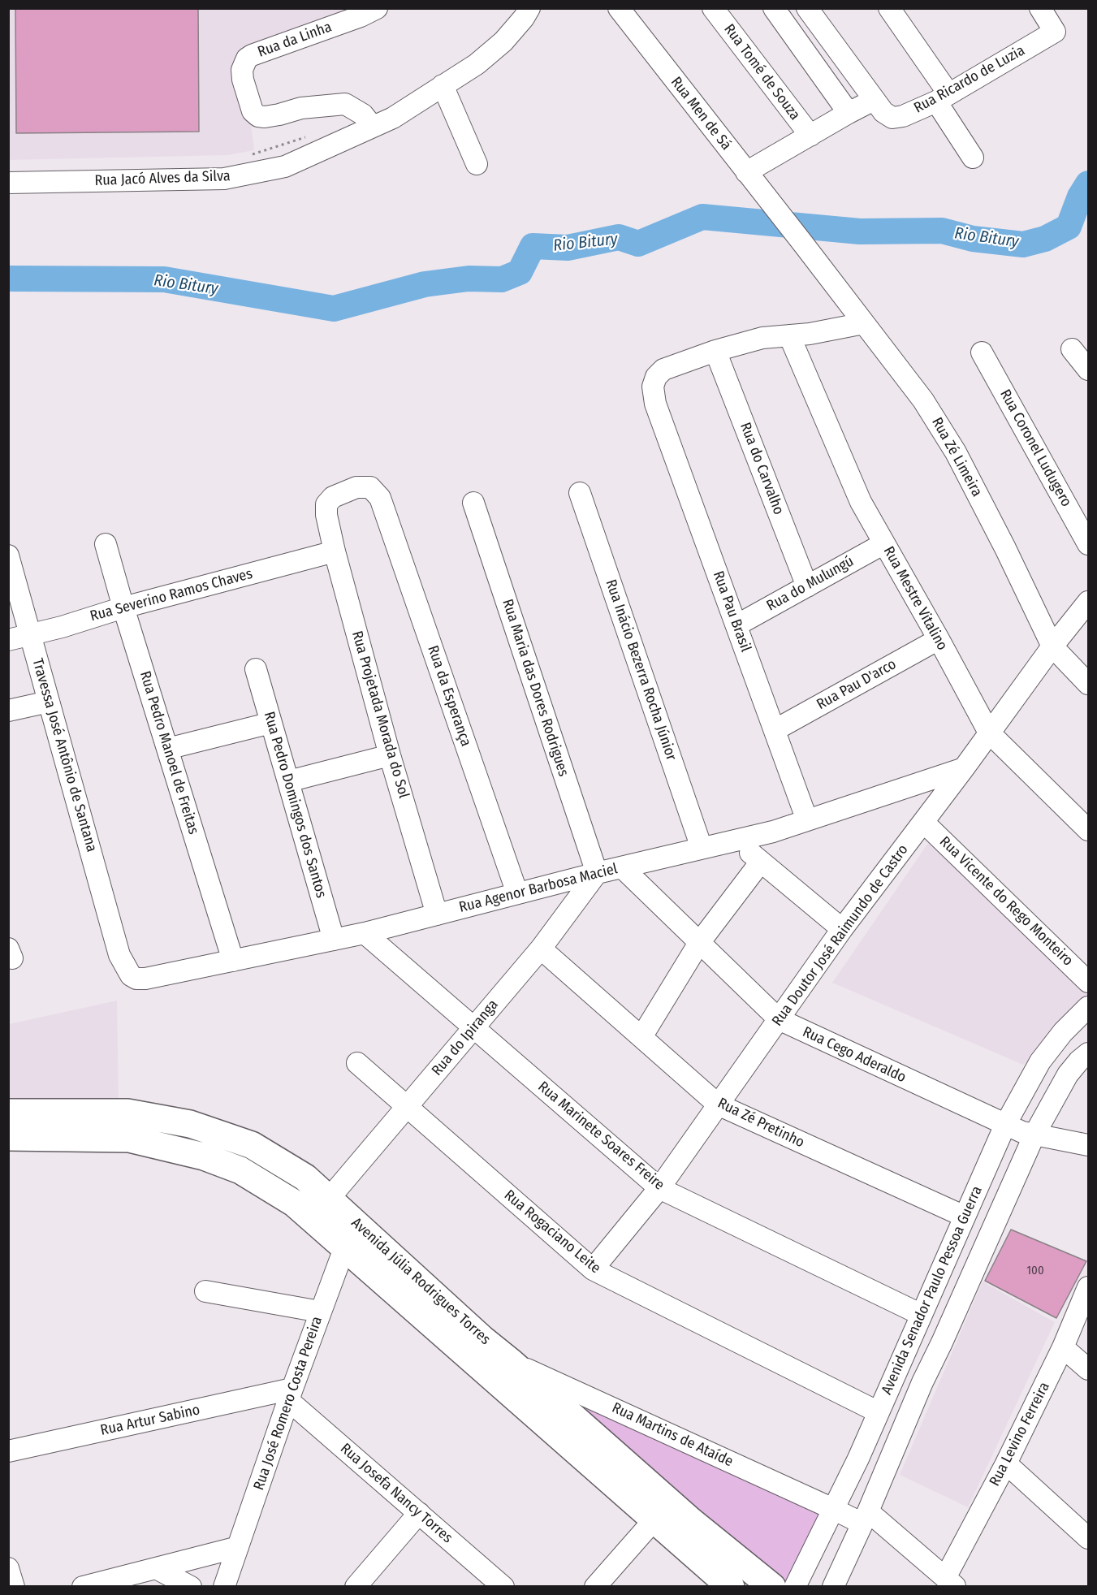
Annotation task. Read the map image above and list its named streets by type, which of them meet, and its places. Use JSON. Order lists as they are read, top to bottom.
{
  "streets": {
    "main road": ["Avenida Júlia Rodrigues Torres"],
    "street": [
      "Rua da Linha",
      "Rua Tomé de Souza",
      "Rua Ricardo de Luzia",
      "Rua Men de Sá",
      "Rua Jacó Alves da Silva",
      "Rua Coronel Ludugero",
      "Rua Zé Limeira",
      "Rua do Carvalho",
      "Rua do Mulungú",
      "Rua Severino Ramos Chaves",
      "Rua Mestre Vitalino",
      "Rua Pau Brasil",
      "Rua Inácio Bezerra Rocha Júnior",
      "Rua Pau D'arco",
      "Rua Maria das Dores Rodrigues",
      "Rua da Esperança",
      "Rua Projetada Morada do Sol",
      "Rua Pedro Manoel de Freitas",
      "Travessa José Antônio de Santana",
      "Rua Pedro Domingos dos Santos",
      "Rua Agenor Barbosa Maciel",
      "Rua Vicente do Rego Monteiro",
      "Rua Doutor José Raimundo de Castro",
      "Rua do Ipiranga",
      "Rua Cego Aderaldo",
      "Rua Zé Pretinho",
      "Rua Marinete Soares Freire",
      "Rua Rogaciano Leite",
      "Avenida Senador Paulo Pessoa Guerra",
      "Rua José Romero Costa Pereira",
      "Rua Artur Sabino",
      "Rua Levino Ferreira",
      "Rua Martins de Ataíde",
      "Rua Josefa Nancy Torres"
    ]
  },
  "crossings": [
    ["Rua Men de Sá", "Rua Zé Limeira"],
    ["Rua Zé Limeira", "Rua Doutor José Raimundo de Castro"],
    ["Rua do Carvalho", "Rua do Mulungú"],
    ["Rua do Carvalho", "Rua Pau Brasil"],
    ["Rua do Mulungú", "Rua Mestre Vitalino"],
    ["Rua do Mulungú", "Rua Pau Brasil"],
    ["Rua Severino Ramos Chaves", "Rua Projetada Morada do Sol"],
    ["Rua Severino Ramos Chaves", "Rua Pedro Manoel de Freitas"],
    ["Rua Severino Ramos Chaves", "Travessa José Antônio de Santana"],
    ["Rua Mestre Vitalino", "Rua Pau D'arco"],
    ["Rua Mestre Vitalino", "Rua Doutor José Raimundo de Castro"],
    ["Rua Pau Brasil", "Rua Pau D'arco"],
    ["Rua Pau Brasil", "Rua Agenor Barbosa Maciel"],
    ["Rua Inácio Bezerra Rocha Júnior", "Rua Agenor Barbosa Maciel"],
    ["Rua Maria das Dores Rodrigues", "Rua Agenor Barbosa Maciel"],
    ["Rua Maria das Dores Rodrigues", "Rua do Ipiranga"],
    ["Rua da Esperança", "Rua Projetada Morada do Sol"],
    ["Rua da Esperança", "Rua Agenor Barbosa Maciel"],
    ["Rua Projetada Morada do Sol", "Rua Agenor Barbosa Maciel"],
    ["Rua Pedro Manoel de Freitas", "Rua Agenor Barbosa Maciel"],
    ["Travessa José Antônio de Santana", "Rua Agenor Barbosa Maciel"],
    ["Rua Pedro Domingos dos Santos", "Rua Agenor Barbosa Maciel"],
    ["Rua Agenor Barbosa Maciel", "Rua Doutor José Raimundo de Castro"],
    ["Rua Agenor Barbosa Maciel", "Rua do Ipiranga"],
    ["Rua Agenor Barbosa Maciel", "Rua Cego Aderaldo"],
    ["Rua Agenor Barbosa Maciel", "Rua Marinete Soares Freire"],
    ["Rua Vicente do Rego Monteiro", "Rua Doutor José Raimundo de Castro"],
    ["Rua Doutor José Raimundo de Castro", "Rua Cego Aderaldo"],
    ["Rua Doutor José Raimundo de Castro", "Rua Zé Pretinho"],
    ["Rua Doutor José Raimundo de Castro", "Rua Marinete Soares Freire"],
    ["Rua Doutor José Raimundo de Castro", "Rua Rogaciano Leite"],
    ["Rua do Ipiranga", "Rua Zé Pretinho"],
    ["Rua do Ipiranga", "Rua Marinete Soares Freire"],
    ["Rua do Ipiranga", "Rua Rogaciano Leite"],
    ["Rua do Ipiranga", "Avenida Júlia Rodrigues Torres"],
    ["Rua Cego Aderaldo", "Avenida Senador Paulo Pessoa Guerra"],
    ["Rua Zé Pretinho", "Avenida Senador Paulo Pessoa Guerra"],
    ["Rua Marinete Soares Freire", "Avenida Senador Paulo Pessoa Guerra"],
    ["Rua Rogaciano Leite", "Avenida Senador Paulo Pessoa Guerra"],
    ["Avenida Júlia Rodrigues Torres", "Rua José Romero Costa Pereira"],
    ["Avenida Júlia Rodrigues Torres", "Rua Martins de Ataíde"],
    ["Avenida Senador Paulo Pessoa Guerra", "Rua Martins de Ataíde"],
    ["Rua José Romero Costa Pereira", "Rua Artur Sabino"],
    ["Rua José Romero Costa Pereira", "Rua Josefa Nancy Torres"],
    ["Rua Artur Sabino", "Rua Josefa Nancy Torres"],
    ["Rua Levino Ferreira", "Rua Martins de Ataíde"]
  ],
  "water": ["Rio Bitury"],
  "house_numbers": ["100"]
}
